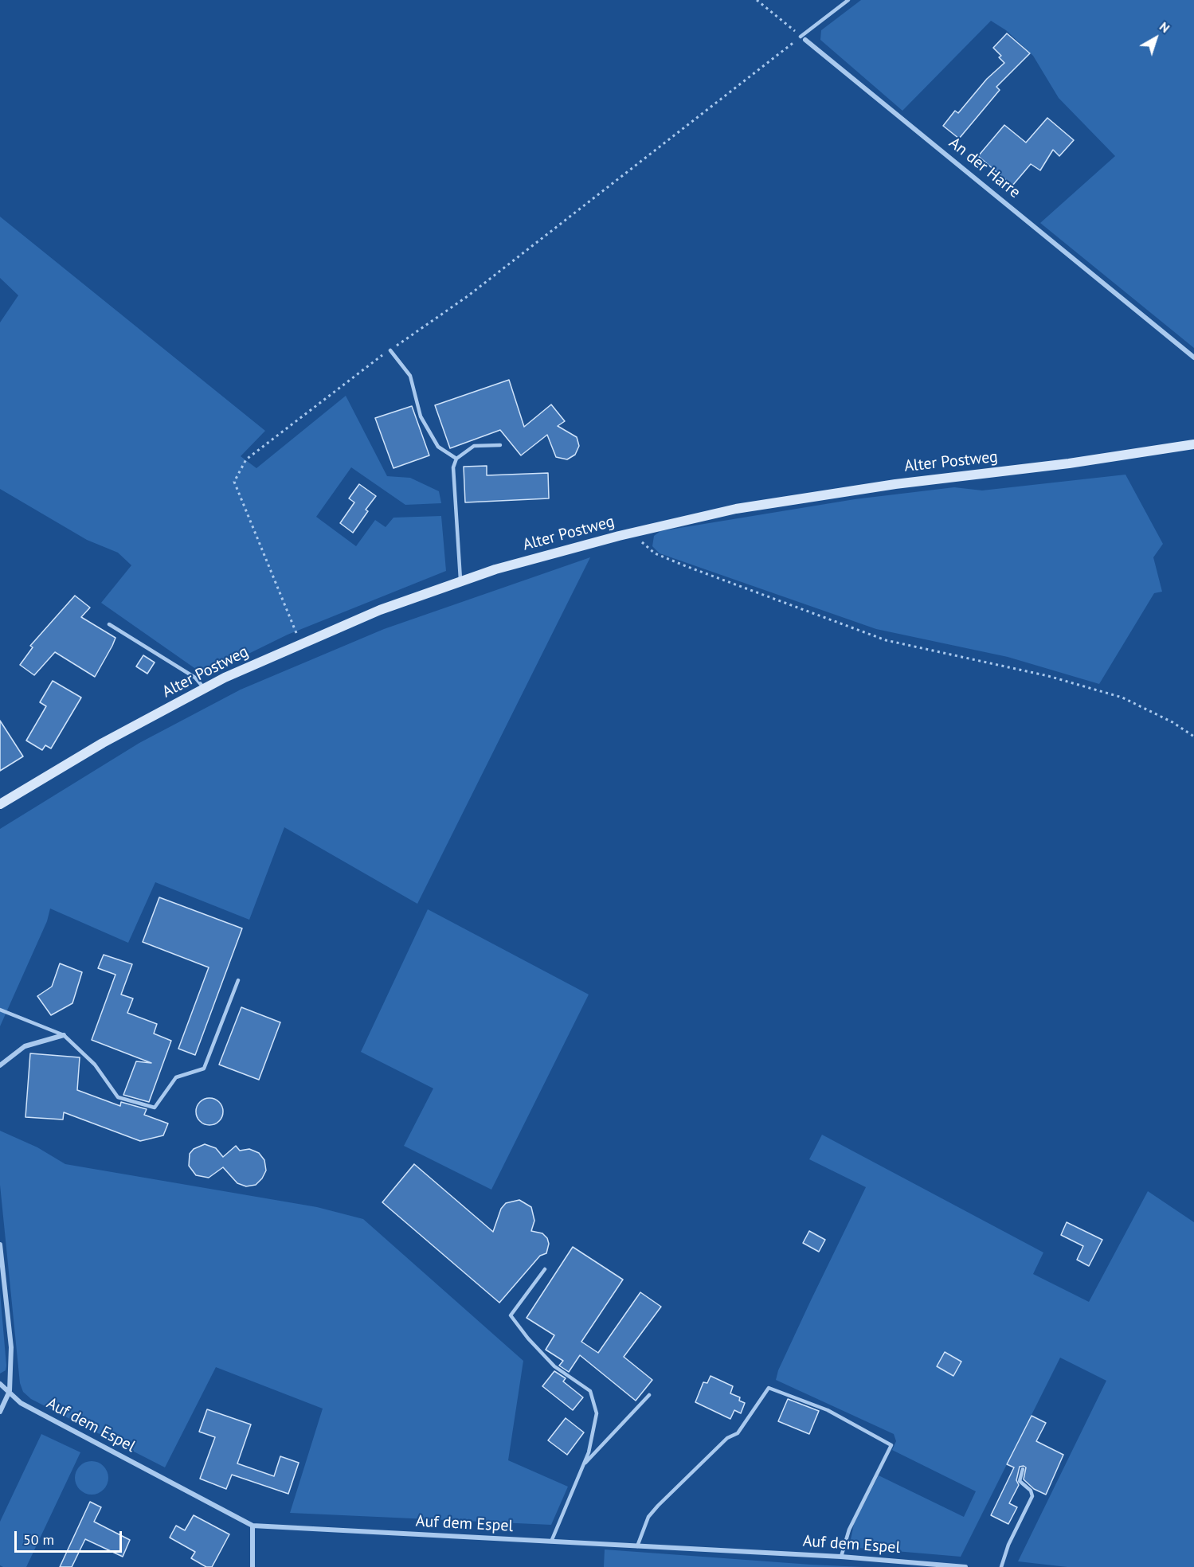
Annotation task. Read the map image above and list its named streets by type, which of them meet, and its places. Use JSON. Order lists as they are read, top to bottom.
{
  "streets": {
    "main road": ["Alter Postweg"],
    "street": ["An der Harre", "Auf dem Espel"]
  },
  "scale_bar": "50 m",
  "north": "top right"
}
